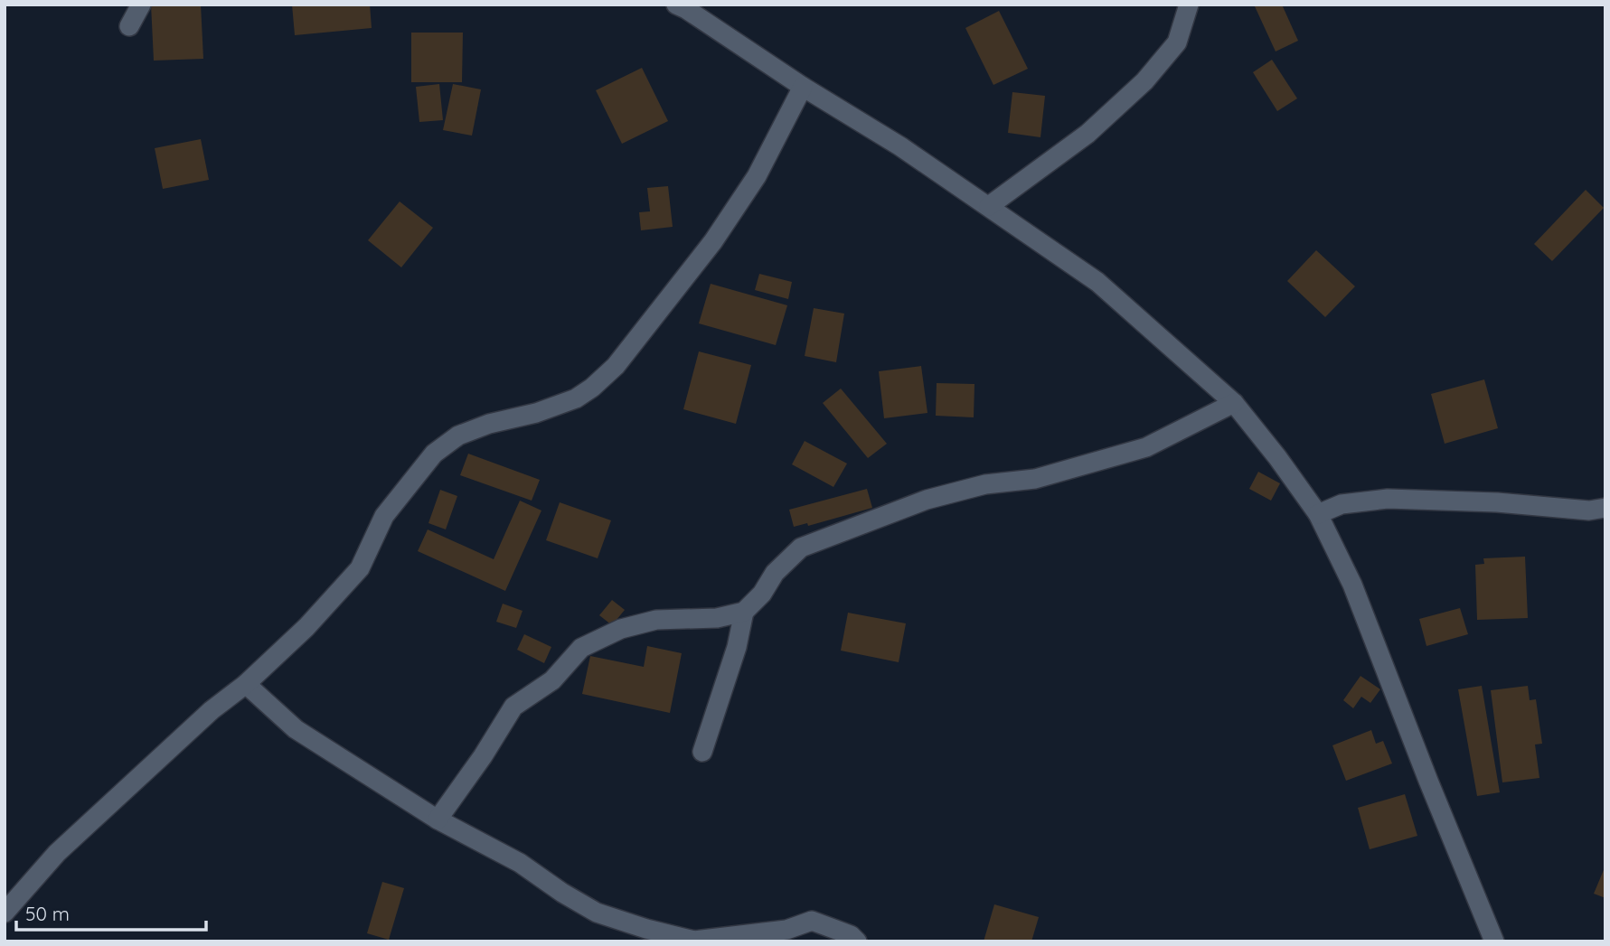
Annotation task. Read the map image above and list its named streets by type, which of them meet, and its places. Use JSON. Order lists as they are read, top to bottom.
{
  "scale_bar": "50 m"
}
